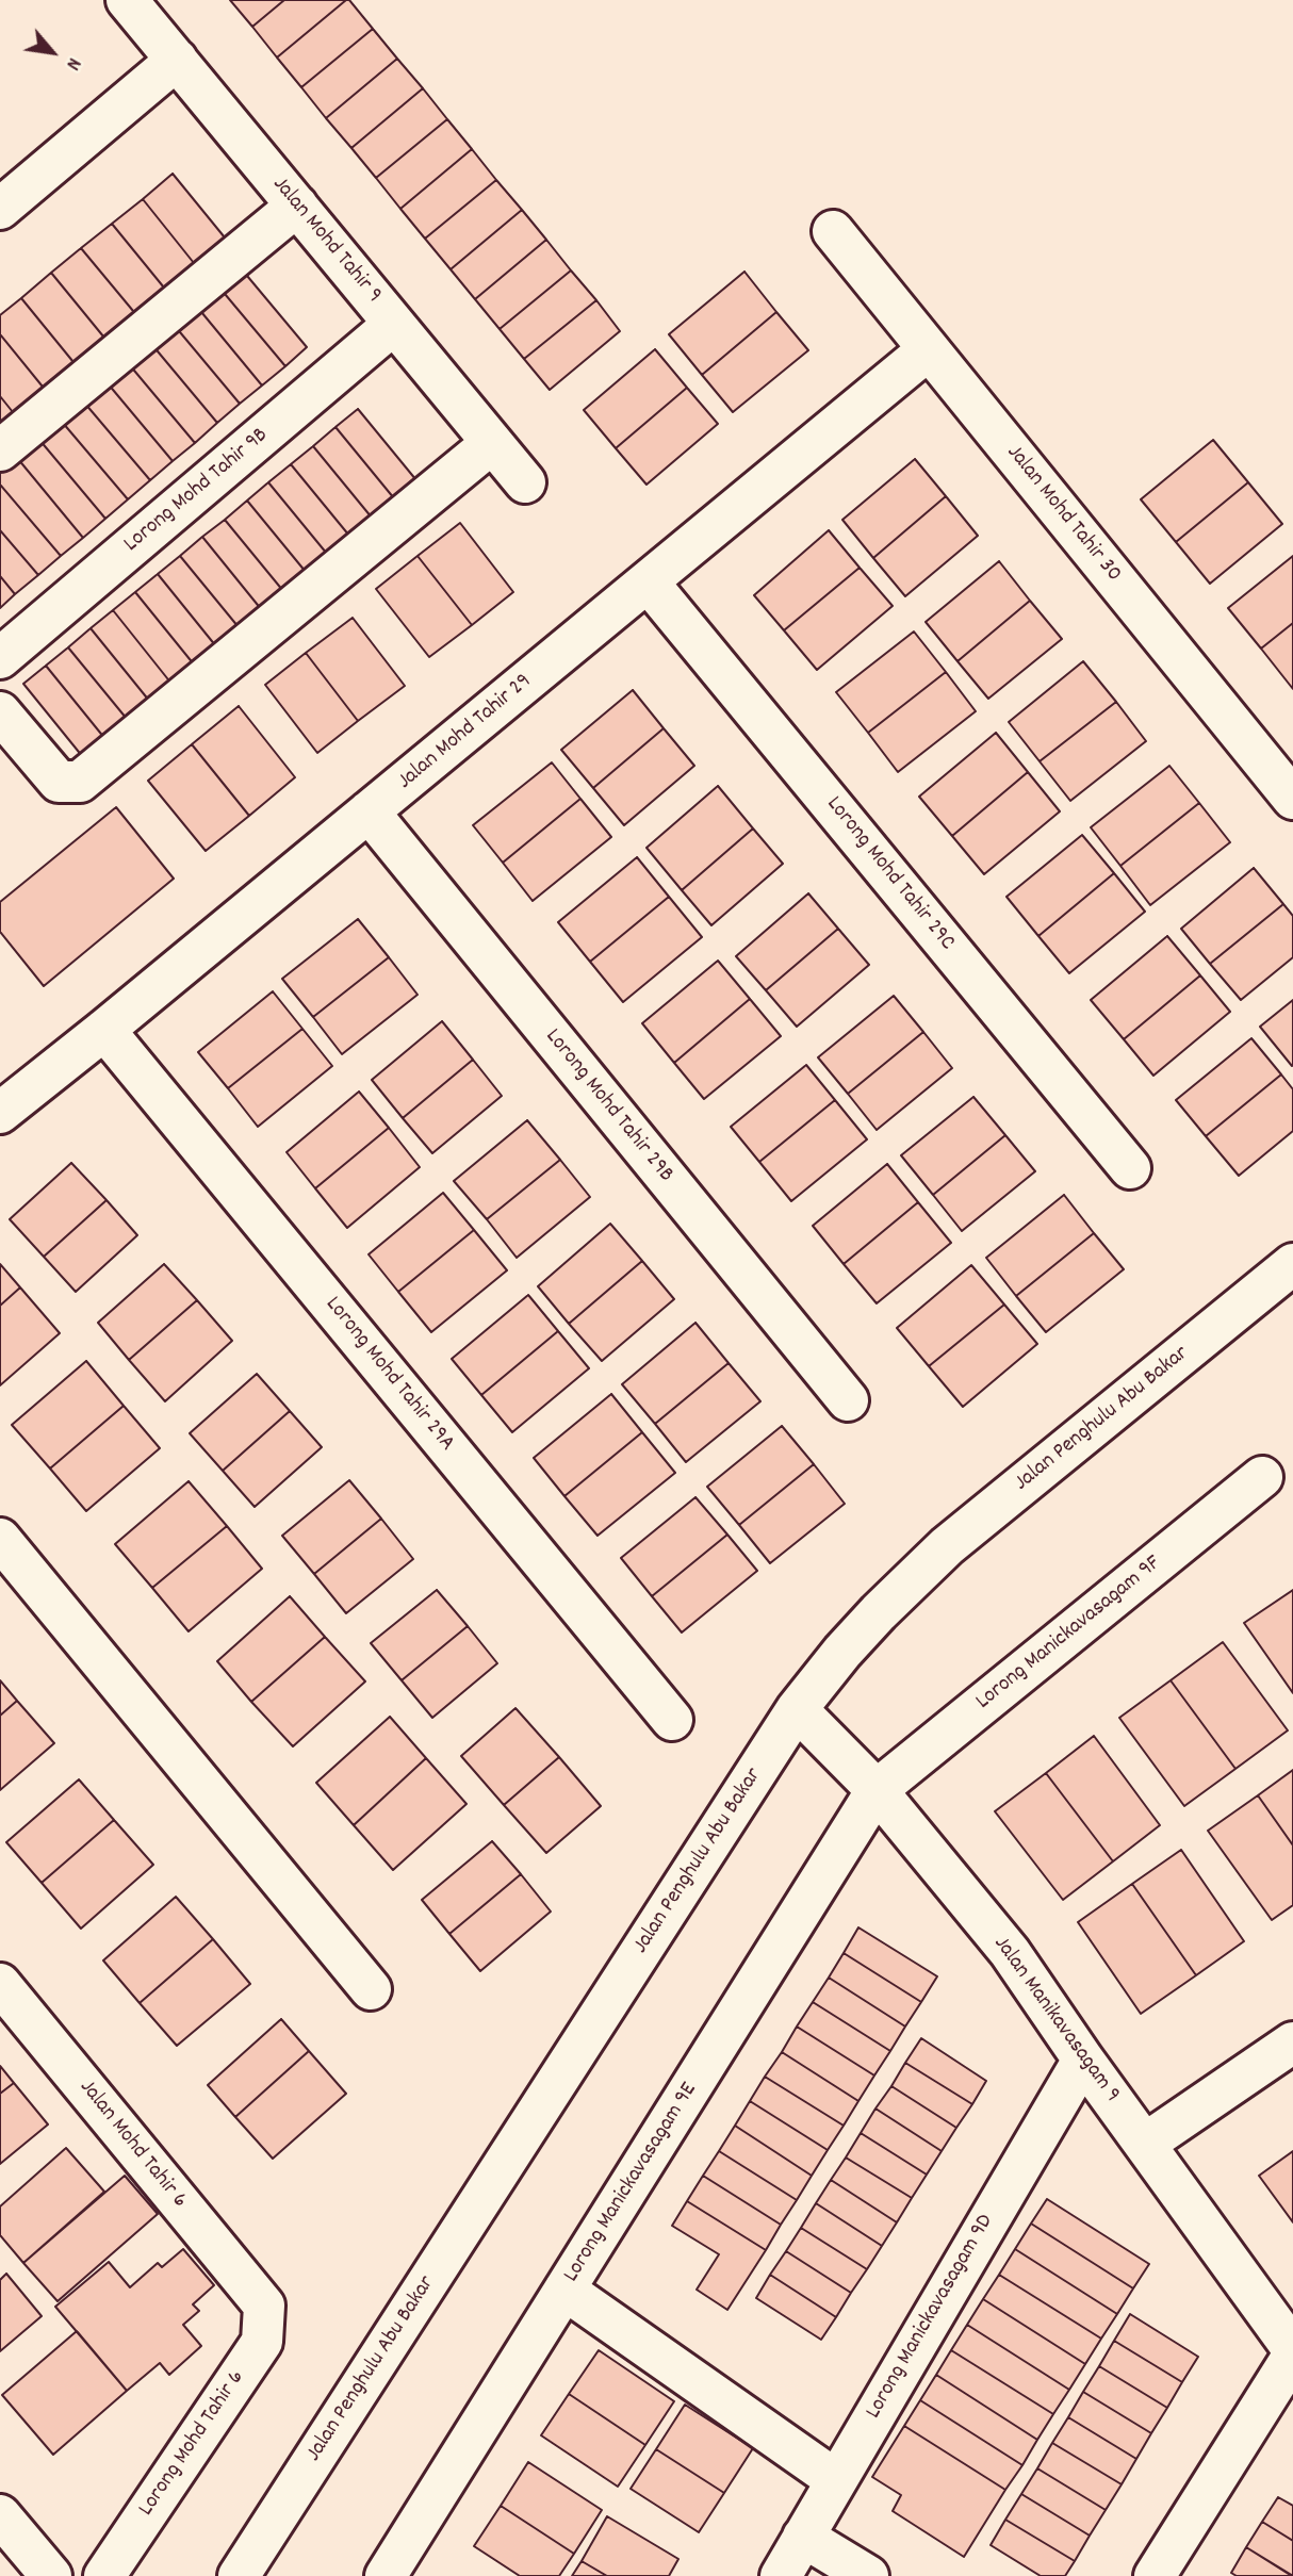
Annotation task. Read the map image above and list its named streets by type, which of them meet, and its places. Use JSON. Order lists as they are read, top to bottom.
{
  "streets": {
    "street": [
      "Jalan Mohd Tahir 9",
      "Lorong Mohd Tahir 9B",
      "Jalan Mohd Tahir 30",
      "Jalan Mohd Tahir 29",
      "Lorong Mohd Tahir 29C",
      "Lorong Mohd Tahir 29B",
      "Lorong Mohd Tahir 29A",
      "Jalan Penghulu Abu Bakar",
      "Lorong Manickavasagam 9F",
      "Jalan Manikavasagam 9",
      "Jalan Mohd Tahir 6",
      "Lorong Manickavasagam 9E",
      "Lorong Manickavasagam 9D",
      "Lorong Mohd Tahir 6"
    ]
  },
  "crossings": [
    ["Jalan Mohd Tahir 9", "Lorong Mohd Tahir 9B"],
    ["Jalan Mohd Tahir 30", "Jalan Mohd Tahir 29"],
    ["Jalan Mohd Tahir 29", "Lorong Mohd Tahir 29C"],
    ["Jalan Mohd Tahir 29", "Lorong Mohd Tahir 29B"],
    ["Jalan Mohd Tahir 29", "Lorong Mohd Tahir 29A"],
    ["Jalan Penghulu Abu Bakar", "Jalan Manikavasagam 9"],
    ["Lorong Manickavasagam 9F", "Jalan Manikavasagam 9"],
    ["Lorong Manickavasagam 9F", "Lorong Manickavasagam 9E"],
    ["Jalan Manikavasagam 9", "Lorong Manickavasagam 9E"],
    ["Jalan Manikavasagam 9", "Lorong Manickavasagam 9D"],
    ["Jalan Mohd Tahir 6", "Lorong Mohd Tahir 6"]
  ],
  "north": "bottom right"
}
